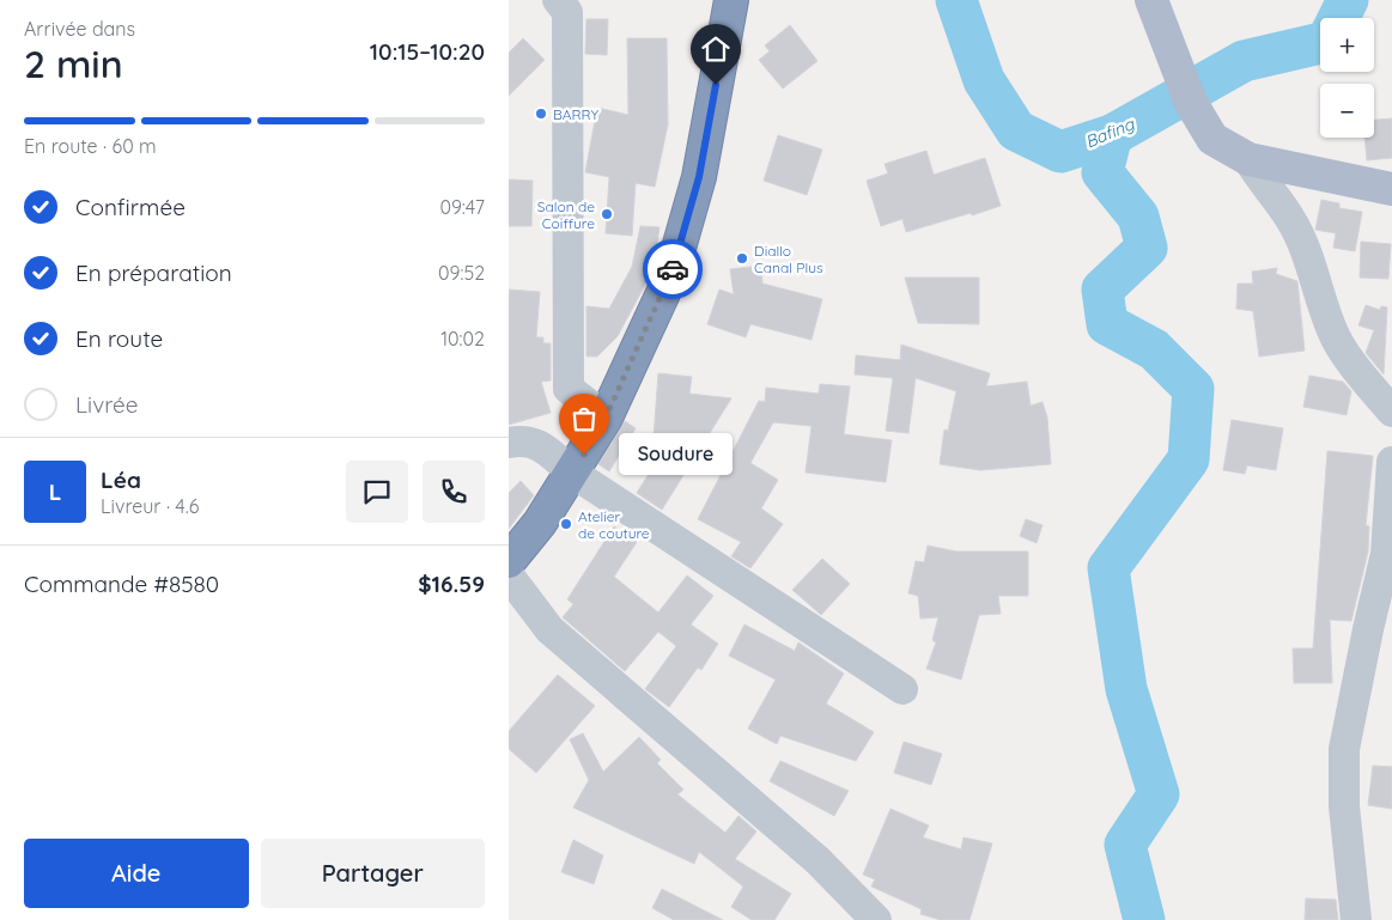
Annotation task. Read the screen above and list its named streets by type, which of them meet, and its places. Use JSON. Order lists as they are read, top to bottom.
{
  "water": ["Bafing"],
  "places": [
    "BARRY",
    "Salon de Coiffure",
    "Diallo Canal Plus",
    "Soudure",
    "Atelier de couture"
  ],
  "page": {
    "heading": ["2 min", "Arrivée dans", "10:15–10:20"],
    "panel": [
      "Léa",
      "Livreur · 4.6",
      "Commande #8580",
      "$16.59"
    ],
    "map_buttons": ["+", "−"],
    "bar": "En route · 60 m",
    "list": [
      ["Confirmée", "09:47"],
      ["En préparation", "09:52"],
      ["En route", "10:02"],
      "Livrée"
    ],
    "bubble": "Soudure",
    "round": "L",
    "buttons": ["Aide", "Partager"]
  }
}
